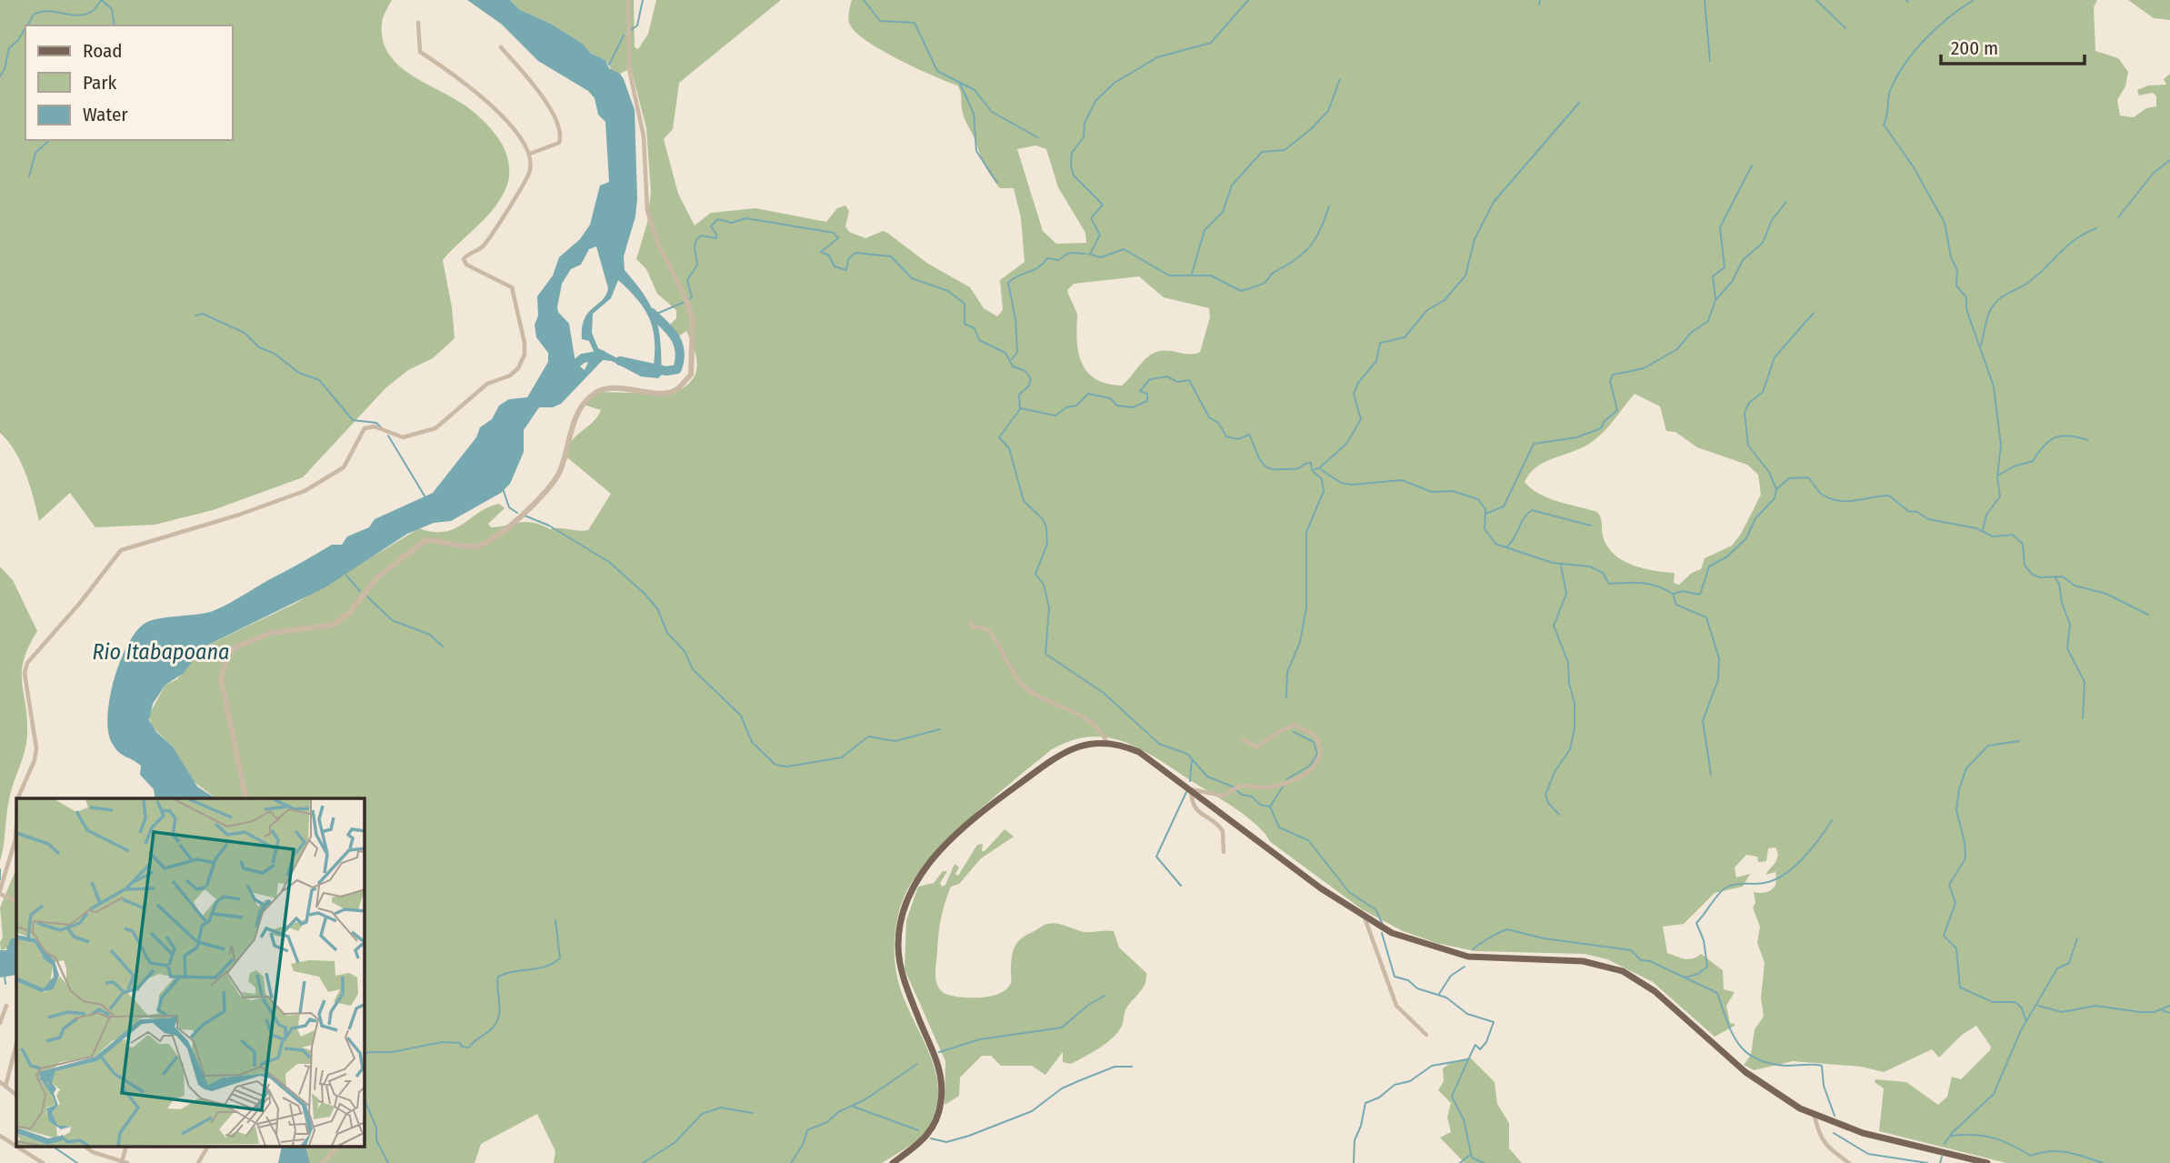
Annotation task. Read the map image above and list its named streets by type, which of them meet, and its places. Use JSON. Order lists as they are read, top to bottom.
{
  "water": ["Rio Itabapoana"],
  "legend": ["Road", "Park", "Water"],
  "scale_bar": "200 m"
}
